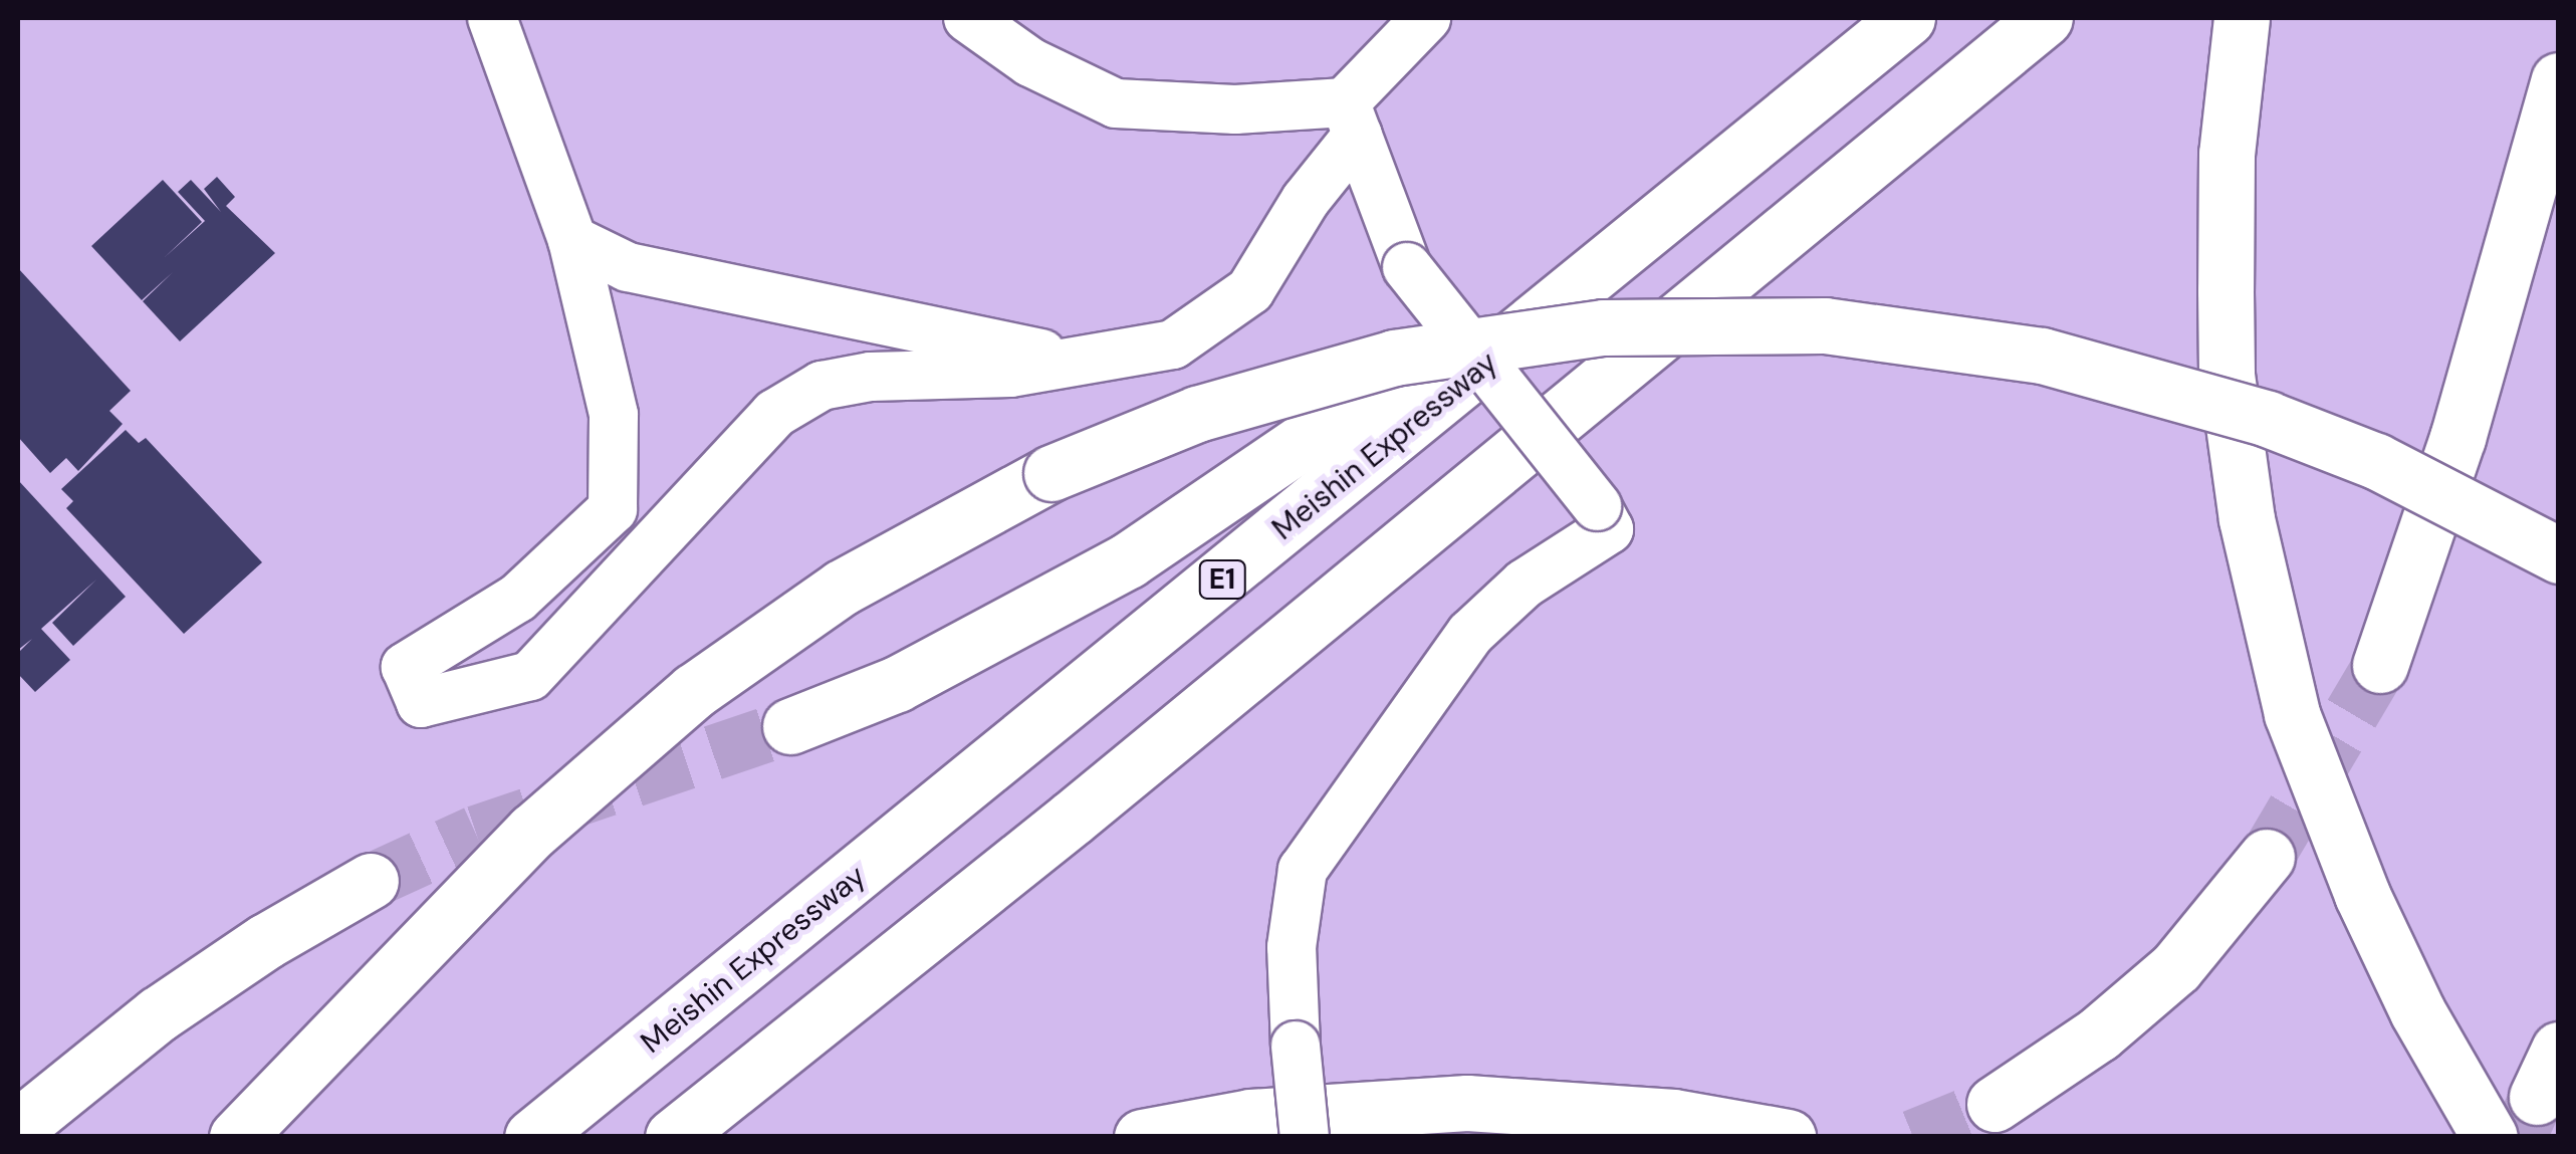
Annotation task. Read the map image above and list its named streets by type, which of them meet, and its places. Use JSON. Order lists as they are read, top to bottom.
{
  "streets": {
    "highway": ["Meishin Expressway", "E1"]
  }
}
